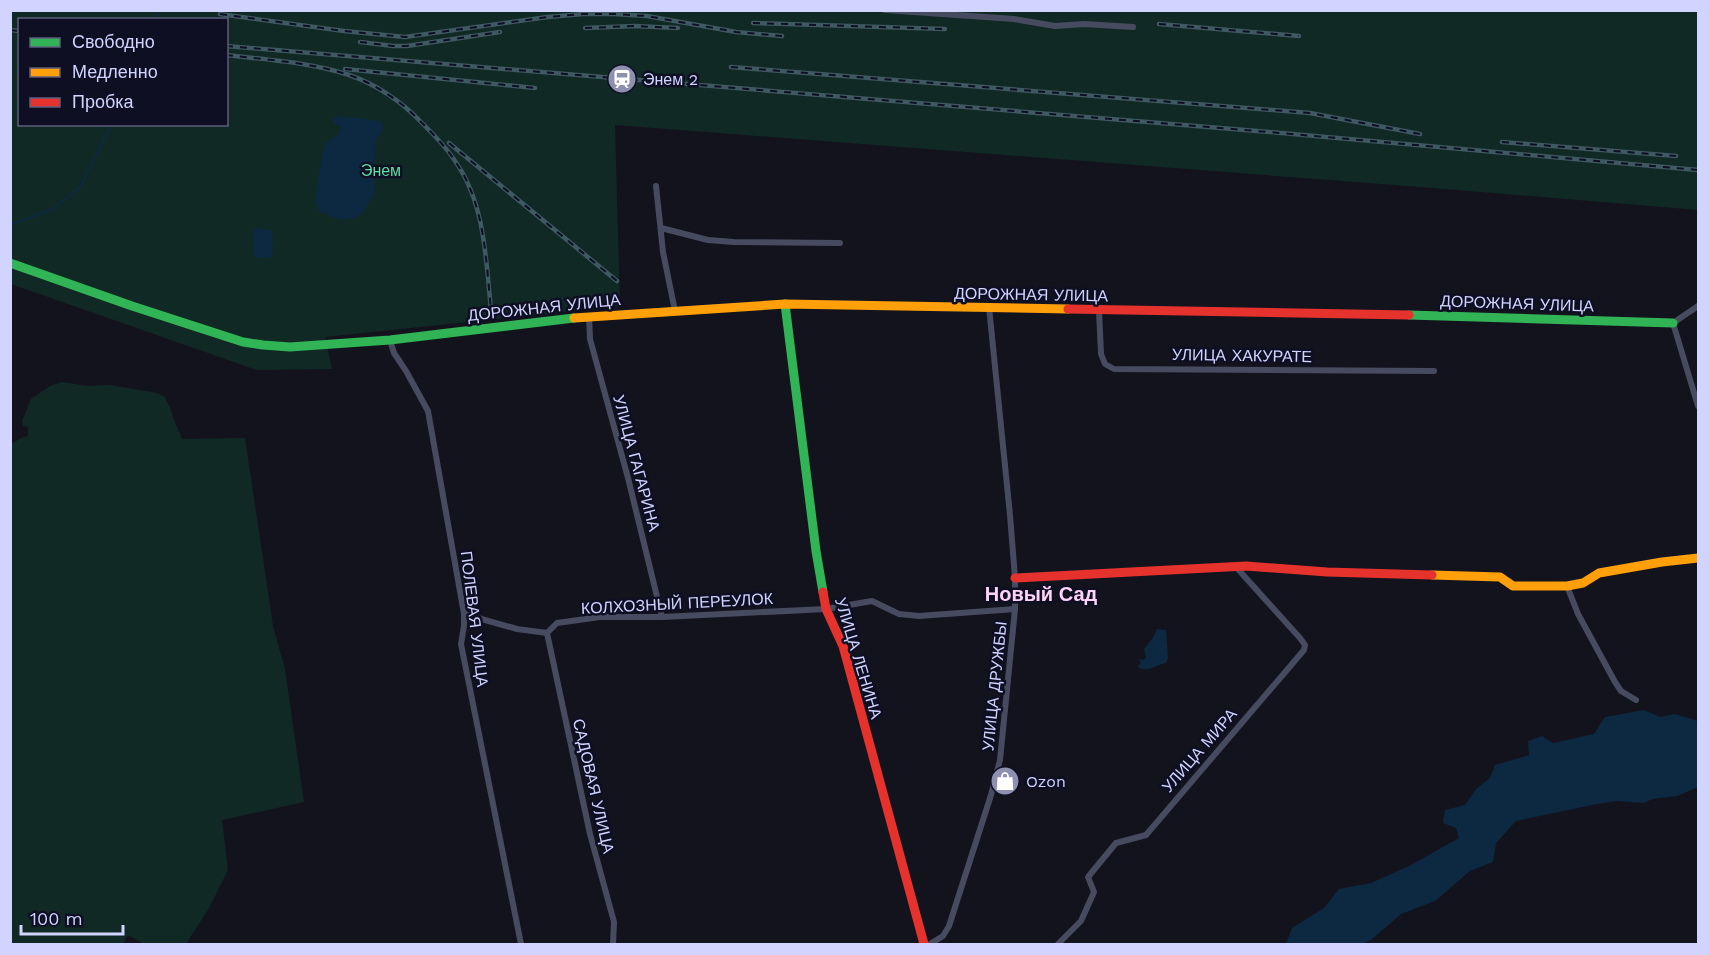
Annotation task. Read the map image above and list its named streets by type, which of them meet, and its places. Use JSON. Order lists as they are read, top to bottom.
{
  "streets": {
    "street": [
      "ДОРОЖНАЯ УЛИЦА",
      "УЛИЦА ХАКУРАТЕ",
      "УЛИЦА ГАГАРИНА",
      "КОЛХОЗНЫЙ ПЕРЕУЛОК",
      "ПОЛЕВАЯ УЛИЦА",
      "УЛИЦА ЛЕНИНА",
      "УЛИЦА ДРУЖБЫ",
      "УЛИЦА МИРА",
      "САДОВАЯ УЛИЦА"
    ]
  },
  "crossings": [
    ["ДОРОЖНАЯ УЛИЦА", "УЛИЦА ХАКУРАТЕ"],
    ["ДОРОЖНАЯ УЛИЦА", "УЛИЦА ГАГАРИНА"],
    ["ДОРОЖНАЯ УЛИЦА", "ПОЛЕВАЯ УЛИЦА"],
    ["ДОРОЖНАЯ УЛИЦА", "УЛИЦА ЛЕНИНА"],
    ["ДОРОЖНАЯ УЛИЦА", "УЛИЦА ДРУЖБЫ"],
    ["УЛИЦА ГАГАРИНА", "КОЛХОЗНЫЙ ПЕРЕУЛОК"],
    ["КОЛХОЗНЫЙ ПЕРЕУЛОК", "УЛИЦА ЛЕНИНА"],
    ["КОЛХОЗНЫЙ ПЕРЕУЛОК", "САДОВАЯ УЛИЦА"]
  ],
  "districts": ["Новый Сад"],
  "parks": ["Энем"],
  "places": {
    "station": ["Энем 2"],
    "shop": ["Ozon"]
  },
  "legend": ["Свободно", "Медленно", "Пробка"],
  "scale_bar": "100 m"
}
